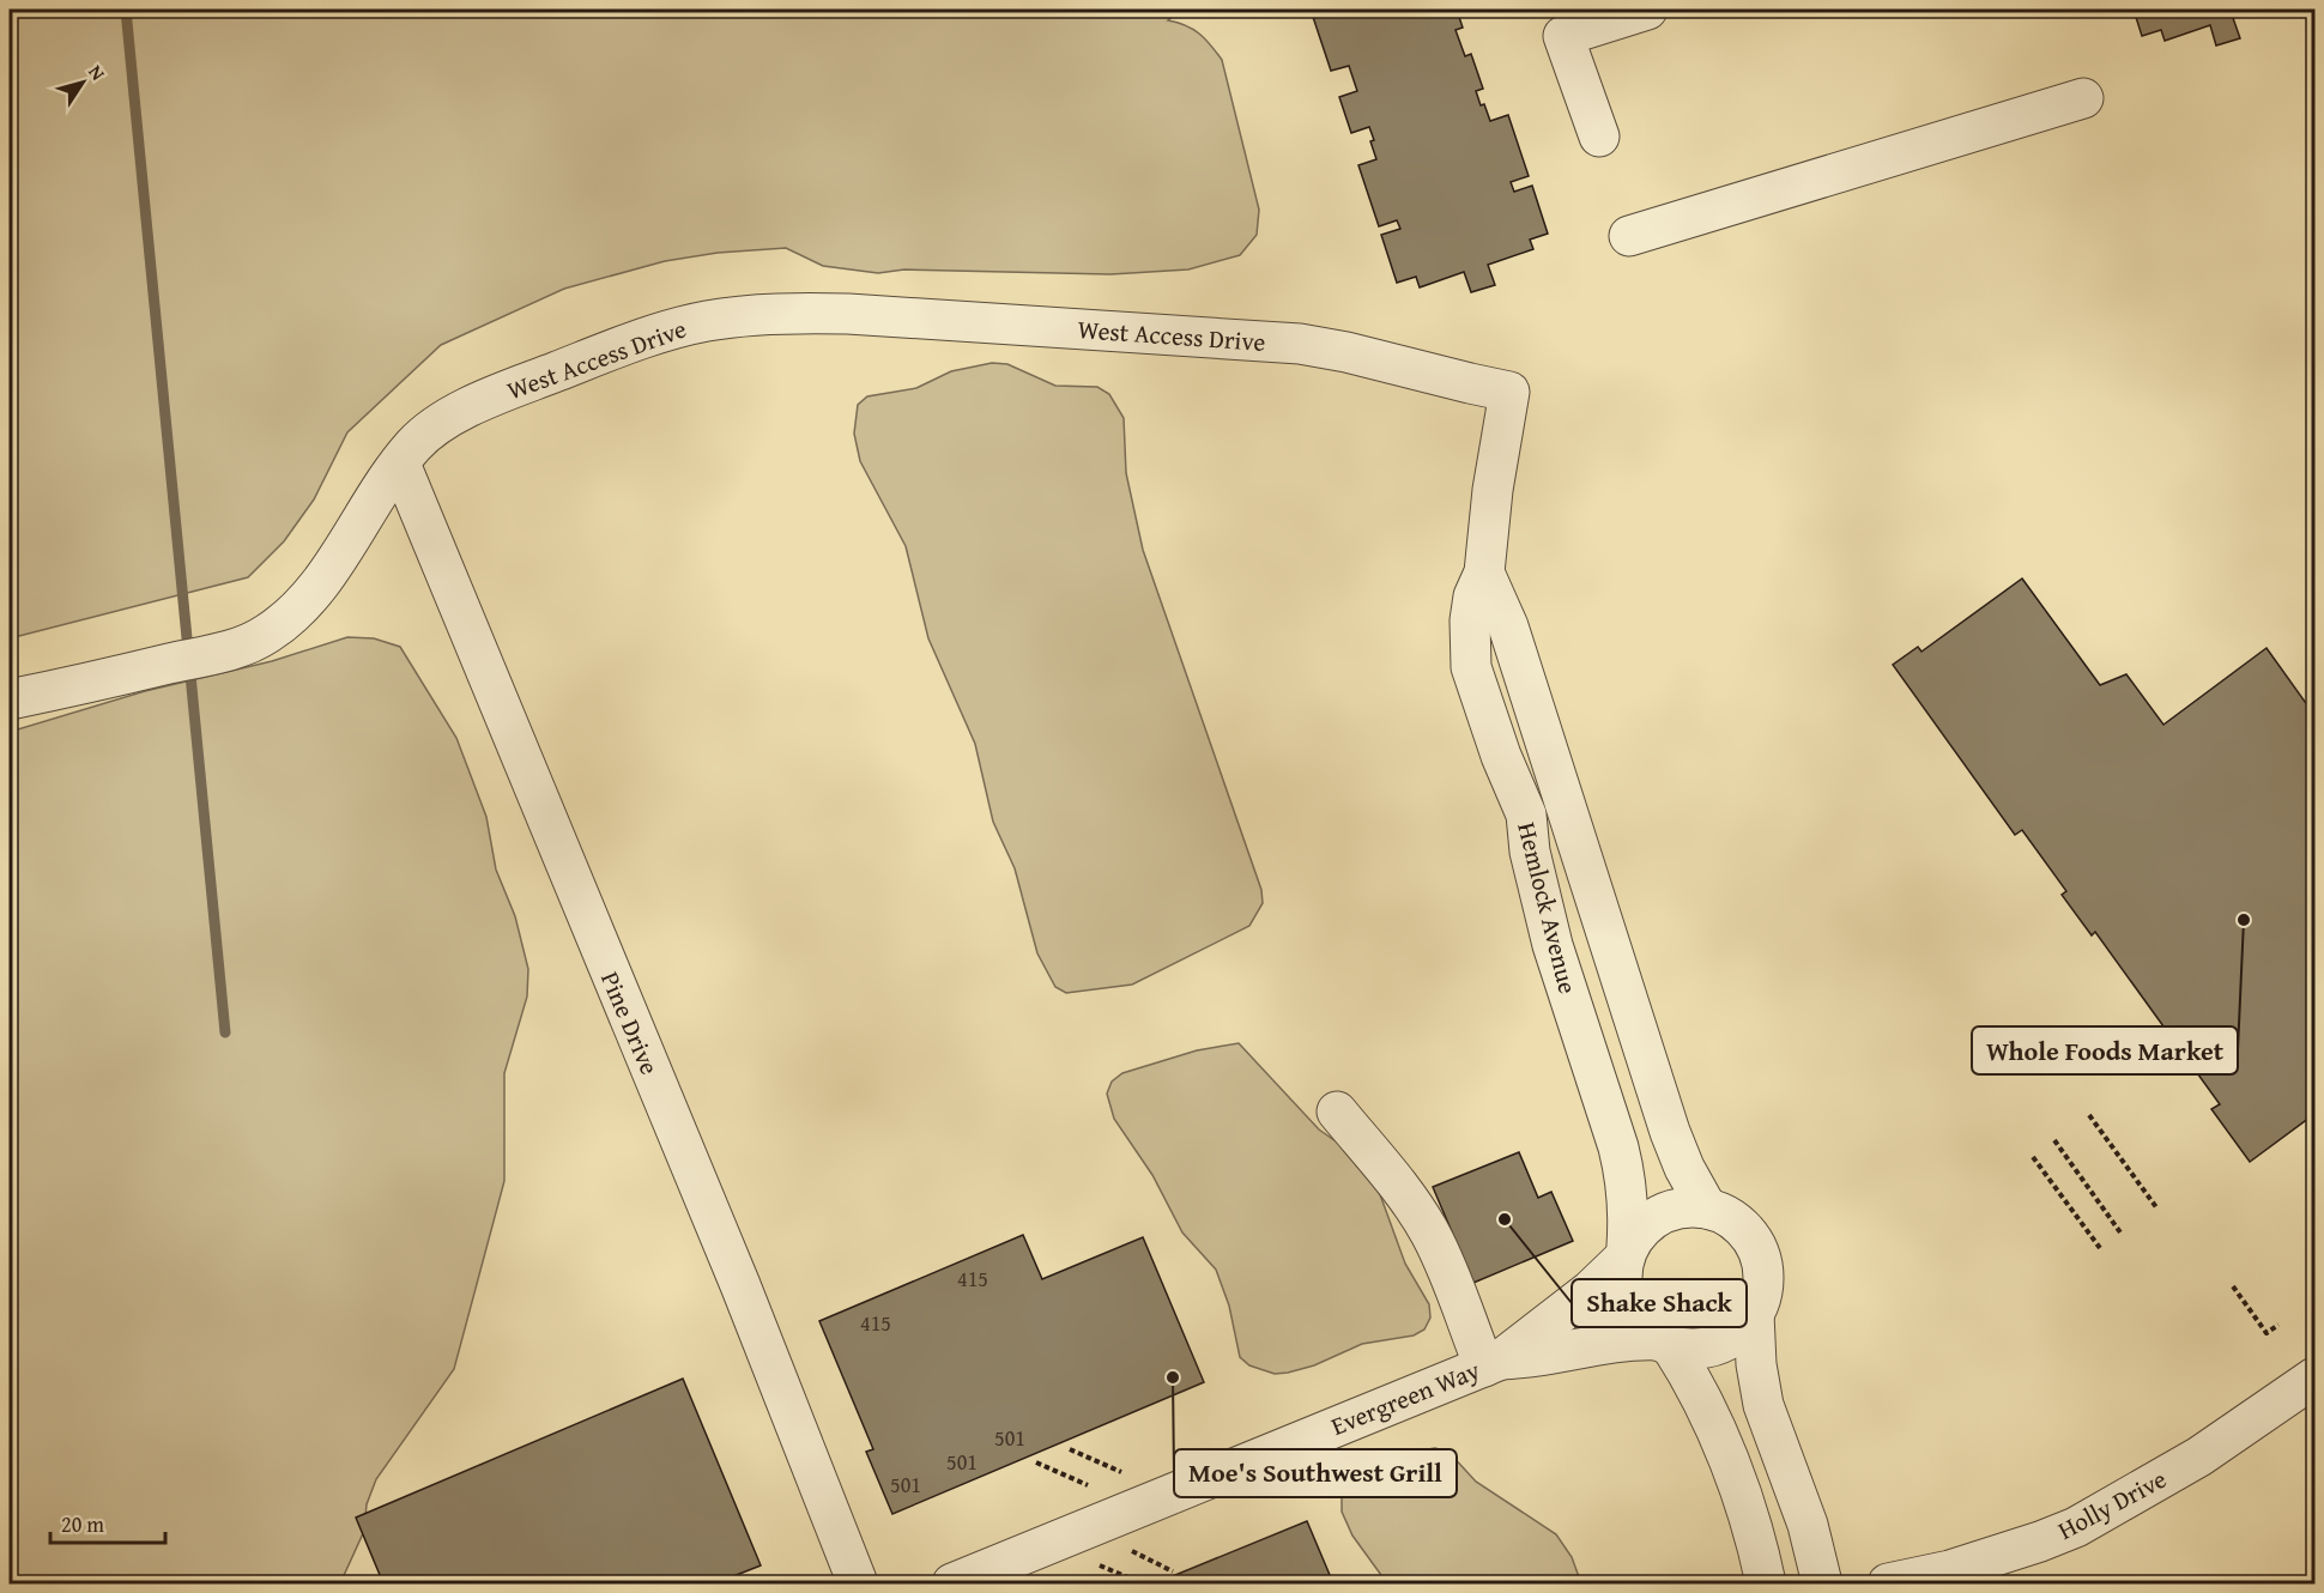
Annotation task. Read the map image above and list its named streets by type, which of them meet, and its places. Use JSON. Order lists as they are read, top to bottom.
{
  "streets": {
    "street": [
      "West Access Drive",
      "Hemlock Avenue",
      "Pine Drive",
      "Evergreen Way",
      "Holly Drive"
    ]
  },
  "crossings": [
    ["West Access Drive", "Hemlock Avenue"],
    ["West Access Drive", "Pine Drive"],
    ["Hemlock Avenue", "Evergreen Way"]
  ],
  "places": ["Whole Foods Market", "Shake Shack", "Moe's Southwest Grill"],
  "house_numbers": [
    "415",
    "415",
    "501",
    "501",
    "501"
  ],
  "scale_bar": "20 m",
  "north": "top right"
}
